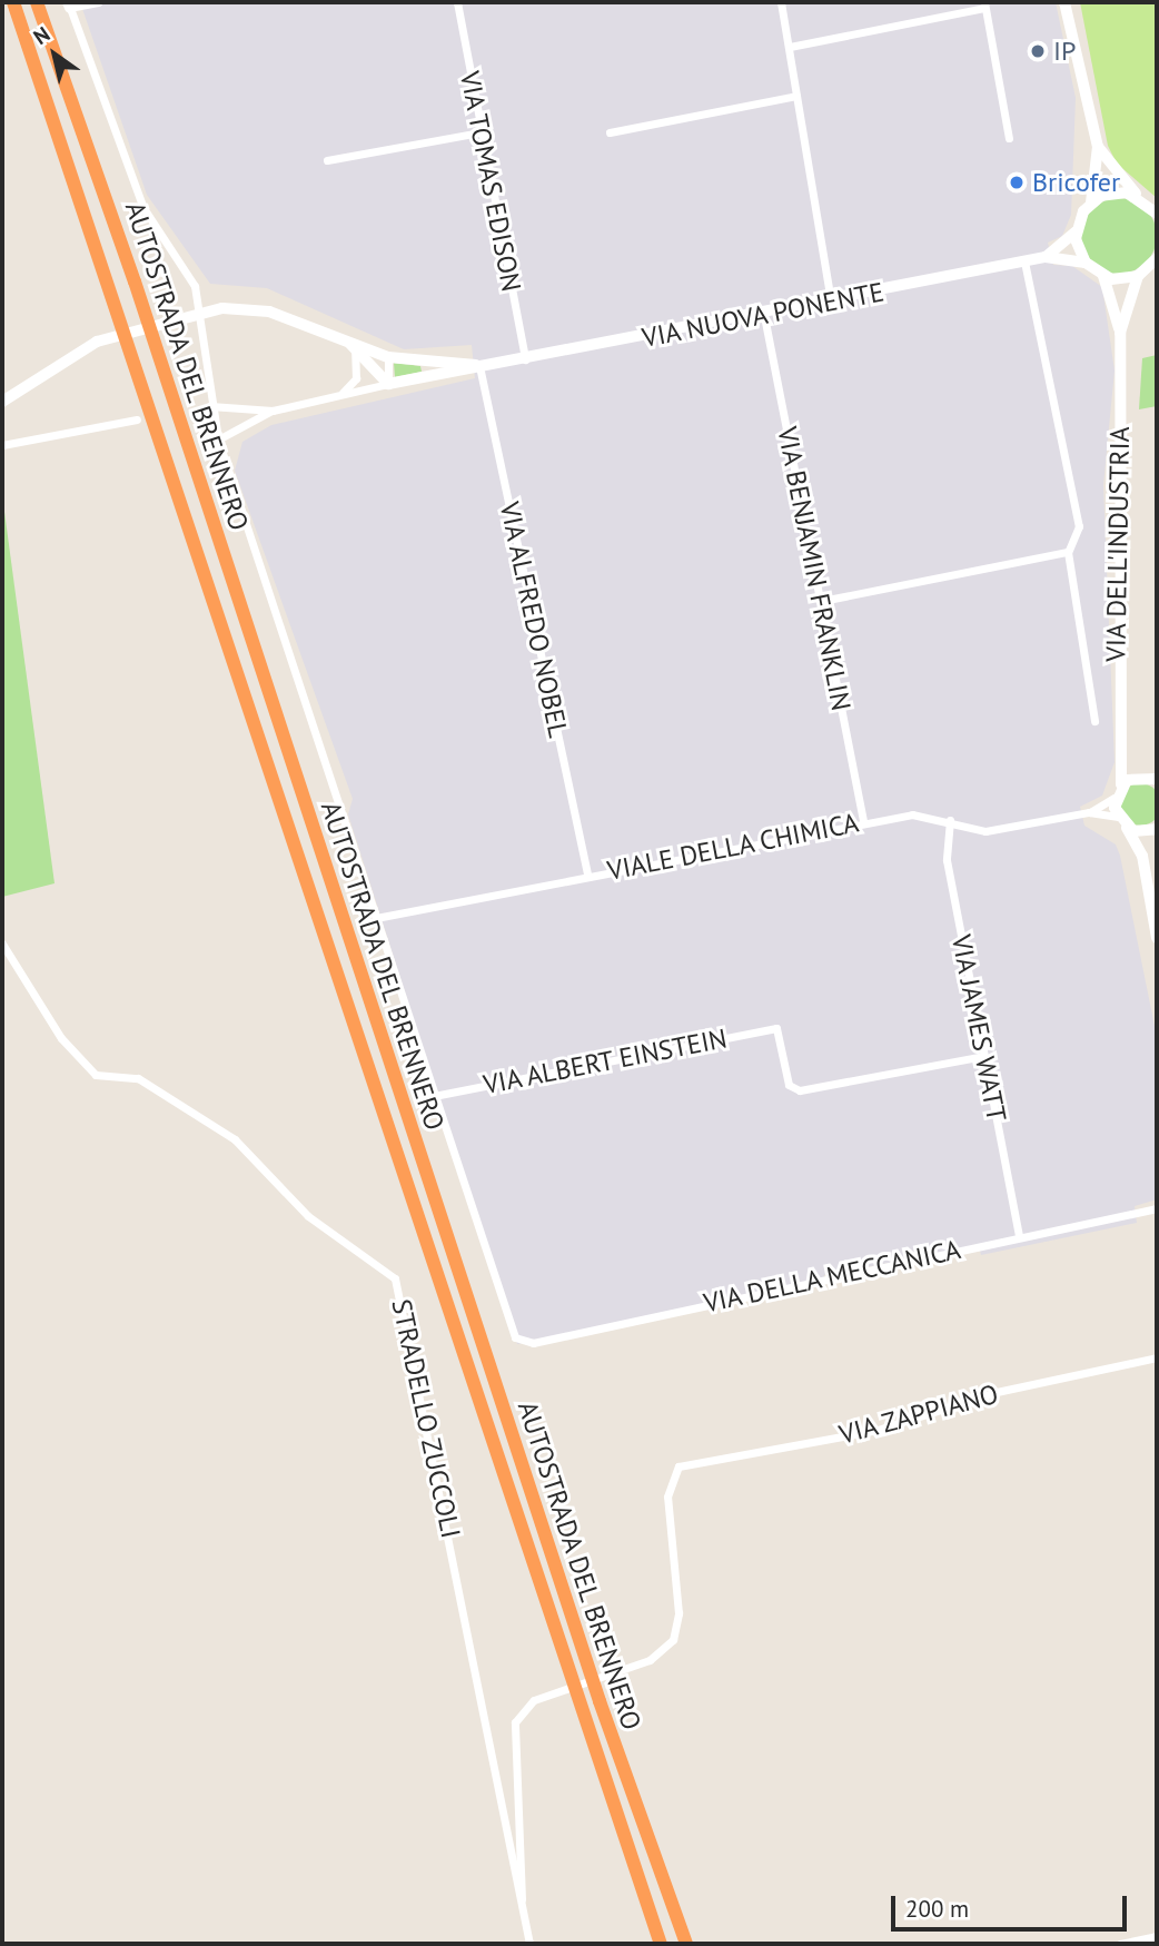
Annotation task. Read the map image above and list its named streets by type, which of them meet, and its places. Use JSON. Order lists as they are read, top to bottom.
{
  "streets": {
    "highway": ["AUTOSTRADA DEL BRENNERO"],
    "street": [
      "VIA TOMAS EDISON",
      "VIA NUOVA PONENTE",
      "VIA DELL'INDUSTRIA",
      "VIA BENJAMIN FRANKLIN",
      "VIA ALFREDO NOBEL",
      "VIALE DELLA CHIMICA",
      "VIA JAMES WATT",
      "VIA ALBERT EINSTEIN",
      "VIA DELLA MECCANICA",
      "VIA ZAPPIANO",
      "STRADELLO ZUCCOLI"
    ]
  },
  "crossings": [
    ["VIA TOMAS EDISON", "VIA NUOVA PONENTE"],
    ["VIA NUOVA PONENTE", "VIA BENJAMIN FRANKLIN"],
    ["VIA NUOVA PONENTE", "VIA ALFREDO NOBEL"],
    ["VIA BENJAMIN FRANKLIN", "VIALE DELLA CHIMICA"],
    ["VIA ALFREDO NOBEL", "VIALE DELLA CHIMICA"],
    ["VIALE DELLA CHIMICA", "VIA JAMES WATT"],
    ["VIA JAMES WATT", "VIA ALBERT EINSTEIN"],
    ["VIA JAMES WATT", "VIA DELLA MECCANICA"],
    ["VIA ALBERT EINSTEIN", "VIA DELLA MECCANICA"],
    ["VIA ZAPPIANO", "STRADELLO ZUCCOLI"]
  ],
  "places": ["IP", "Bricofer"],
  "scale_bar": "200 m",
  "north": "top left"
}
